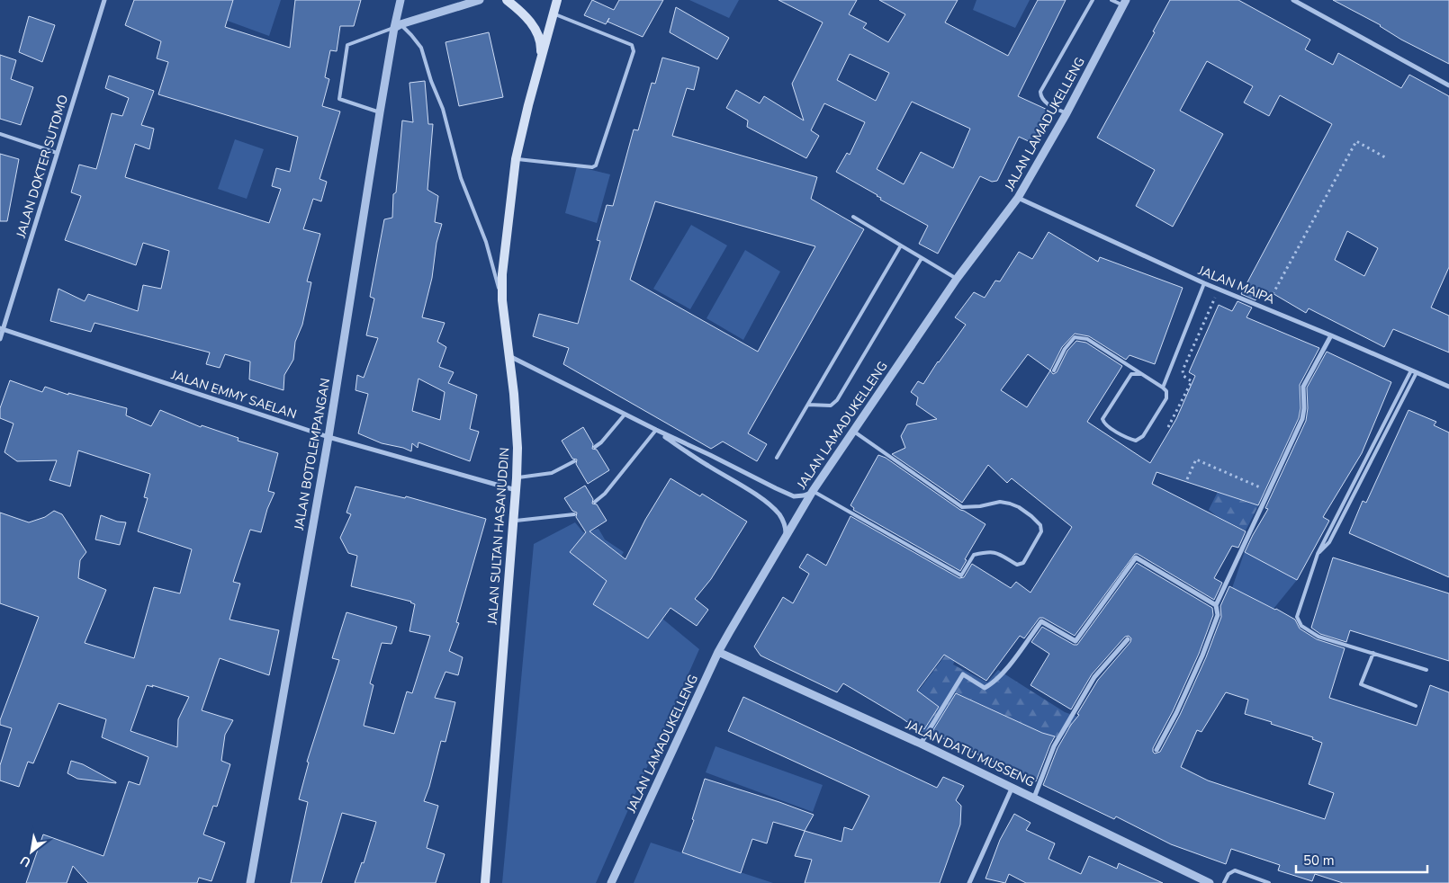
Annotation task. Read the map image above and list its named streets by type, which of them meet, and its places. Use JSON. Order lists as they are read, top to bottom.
{
  "streets": {
    "main road": ["JALAN SULTAN HASANUDDIN"],
    "street": [
      "JALAN LAMADUKELLENG",
      "JALAN DOKTER SUTOMO",
      "JALAN MAIPA",
      "JALAN EMMY SAELAN",
      "JALAN BOTOLEMPANGAN",
      "JALAN DATU MUSSENG"
    ]
  },
  "crossings": [
    ["JALAN LAMADUKELLENG", "JALAN MAIPA"],
    ["JALAN LAMADUKELLENG", "JALAN DATU MUSSENG"],
    ["JALAN DOKTER SUTOMO", "JALAN EMMY SAELAN"],
    ["JALAN EMMY SAELAN", "JALAN BOTOLEMPANGAN"],
    ["JALAN EMMY SAELAN", "JALAN SULTAN HASANUDDIN"]
  ],
  "scale_bar": "50 m",
  "north": "bottom left"
}
